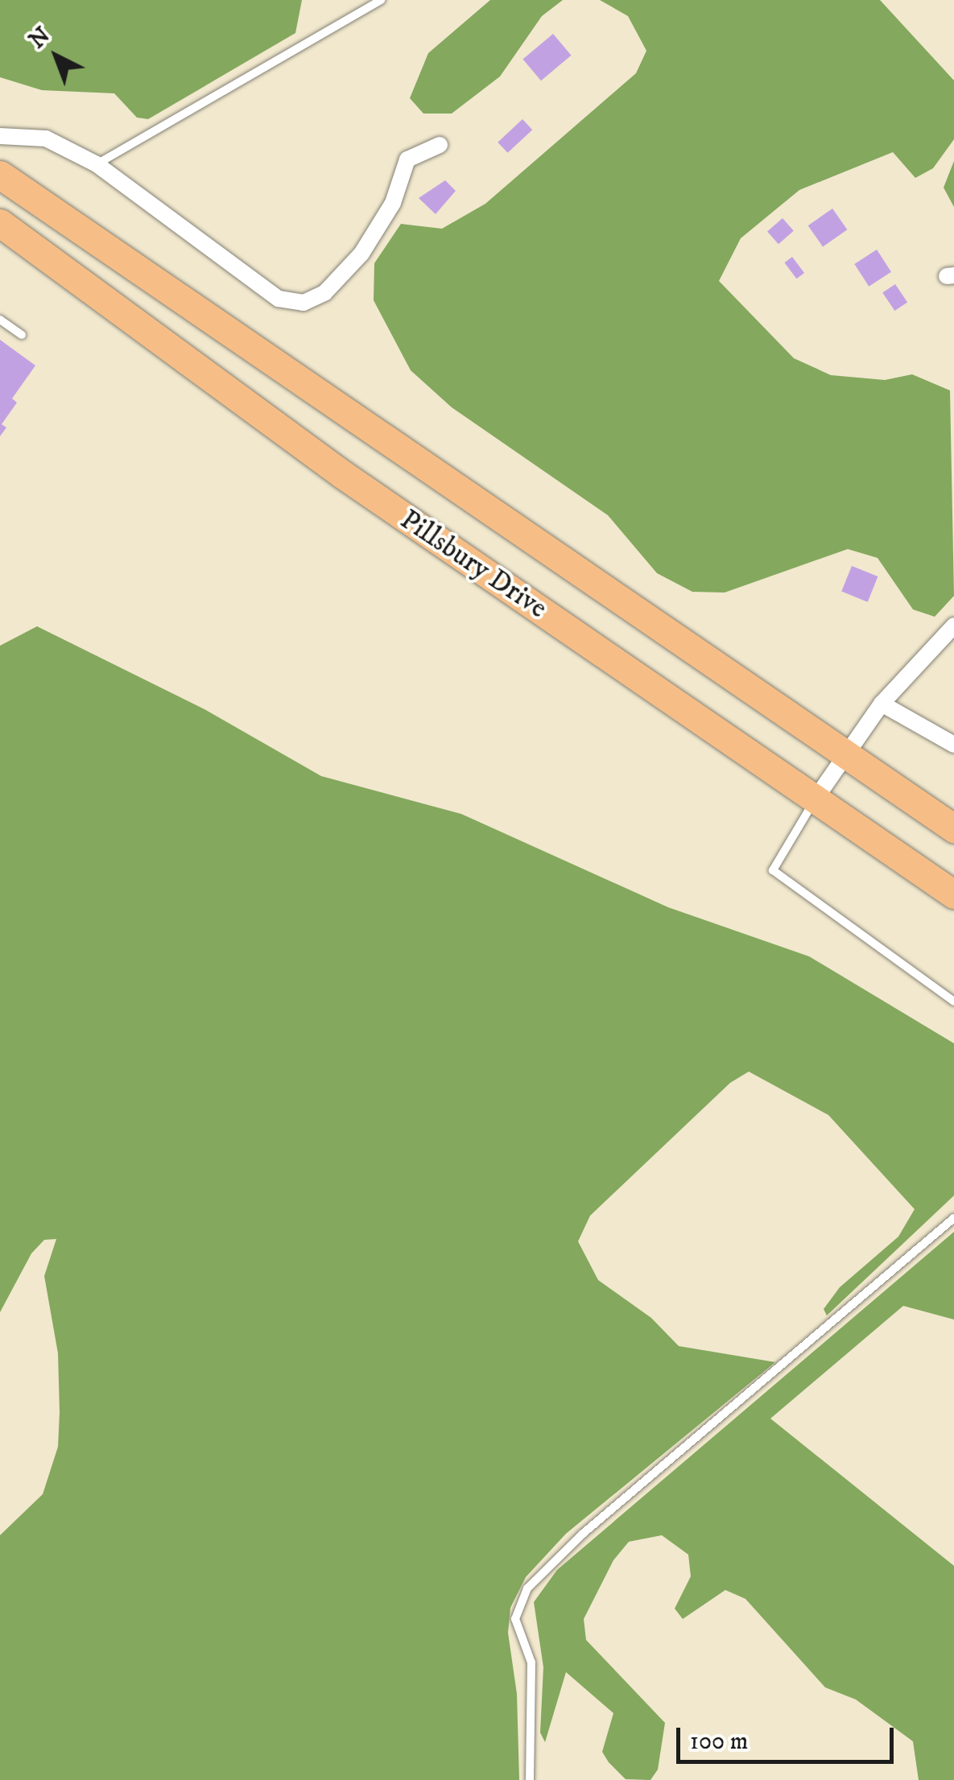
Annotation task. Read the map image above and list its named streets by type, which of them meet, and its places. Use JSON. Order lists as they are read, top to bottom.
{
  "streets": {
    "highway": ["Pillsbury Drive"]
  },
  "scale_bar": "100 m",
  "north": "top left"
}
